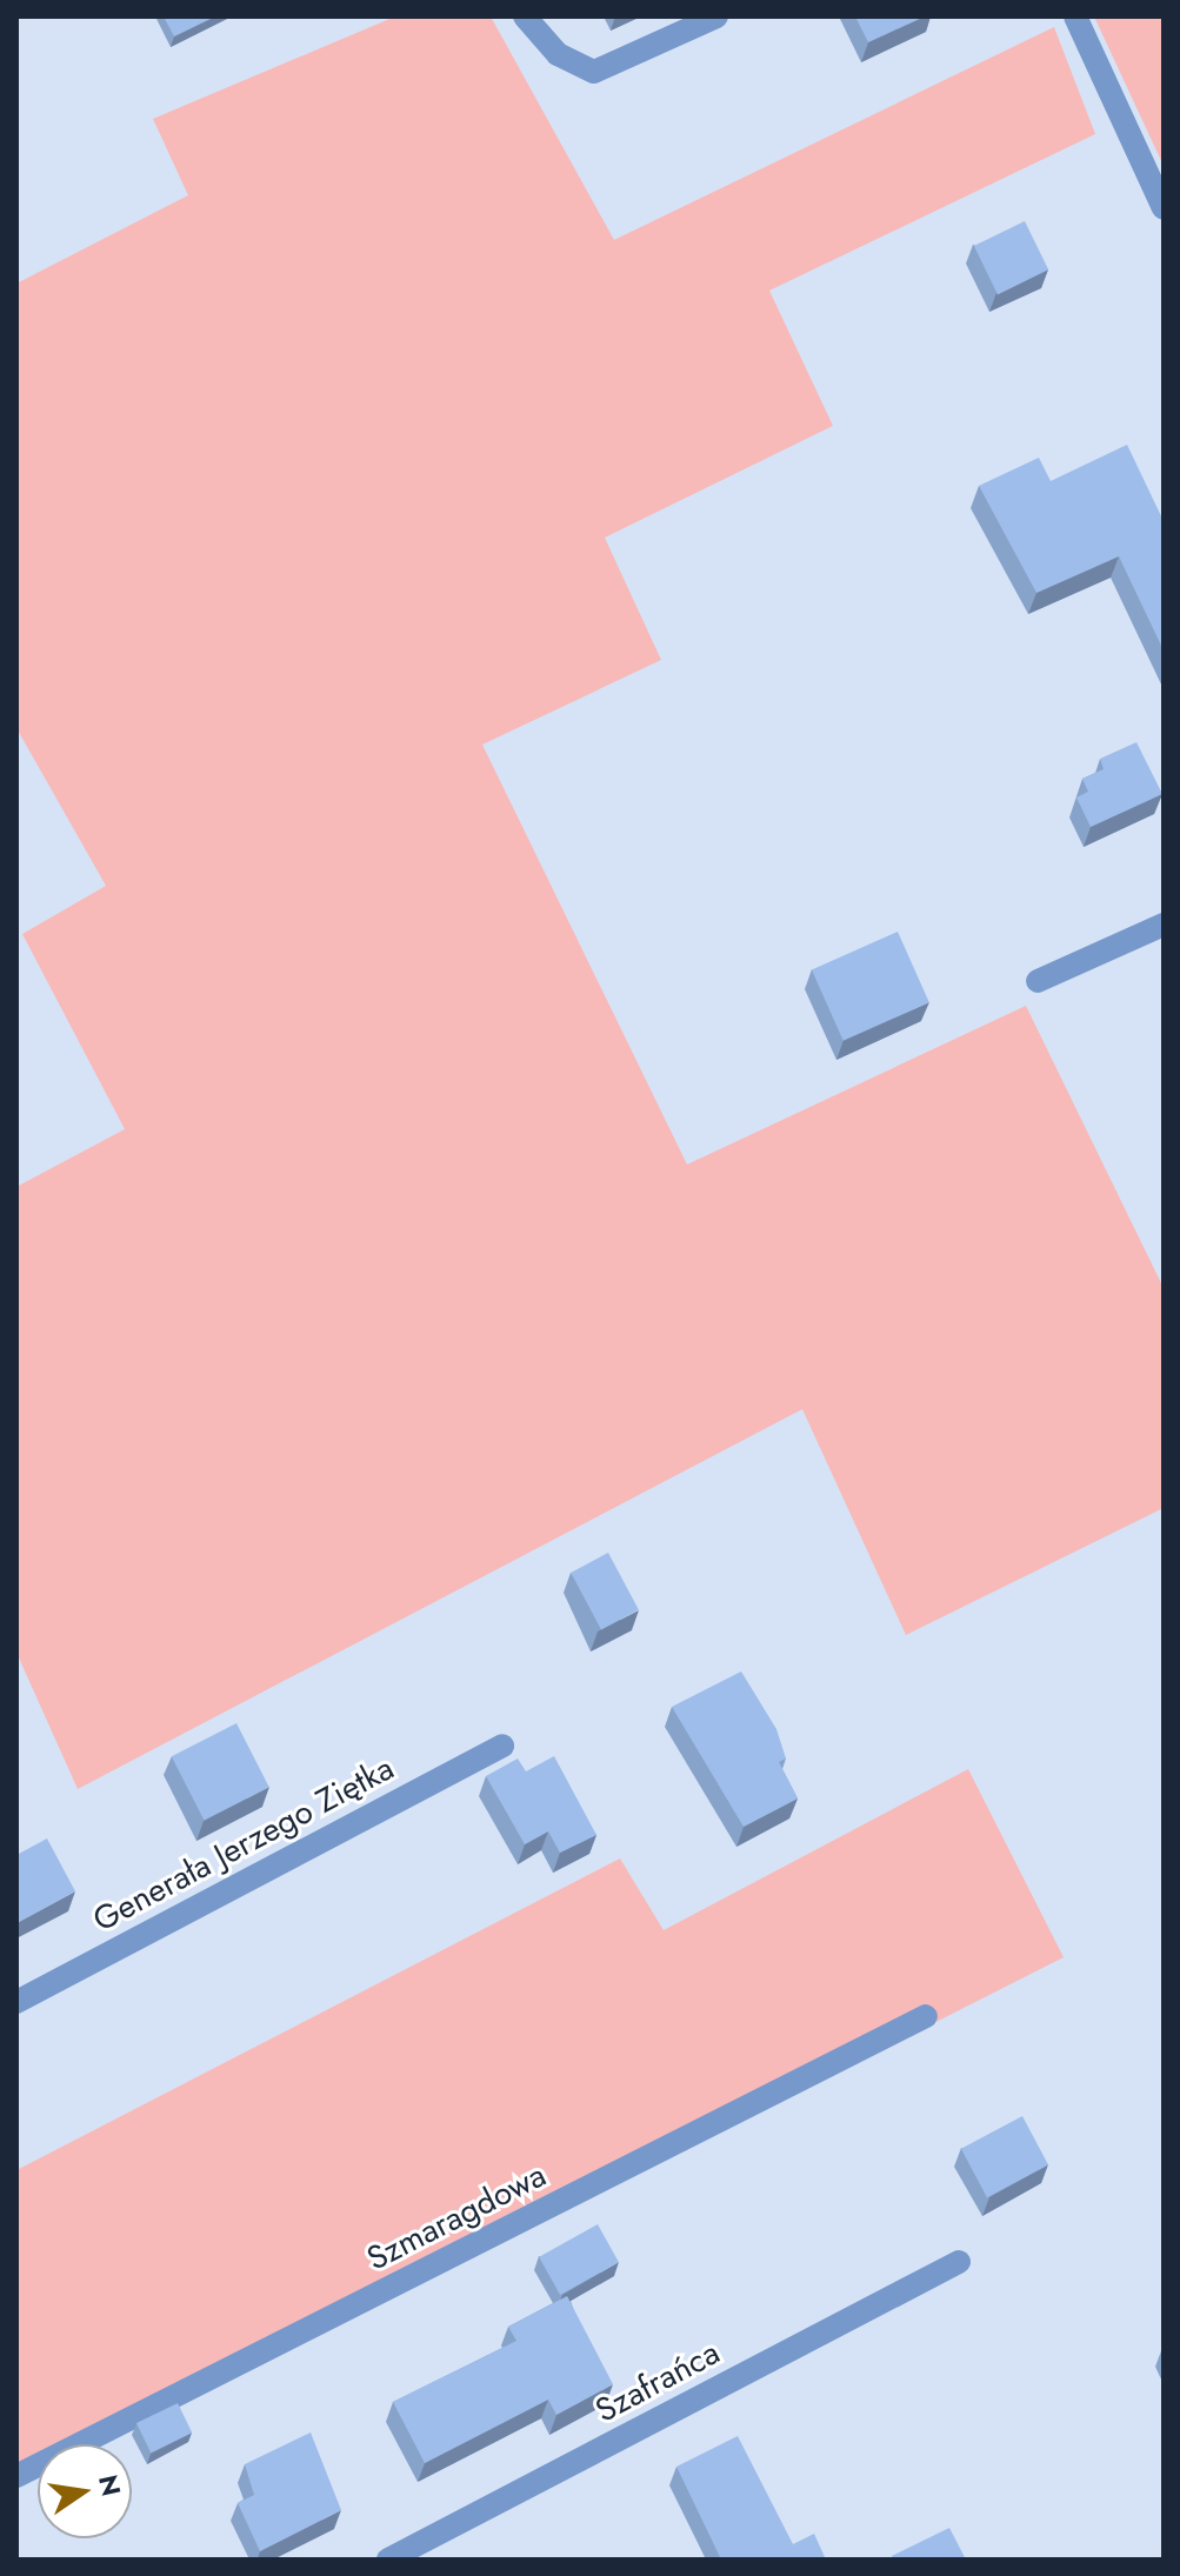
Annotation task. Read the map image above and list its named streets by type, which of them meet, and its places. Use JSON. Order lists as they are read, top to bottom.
{
  "streets": {
    "street": ["Generała Jerzego Ziętka", "Szmaragdowa", "Szafrańca"]
  },
  "north": "right"
}
